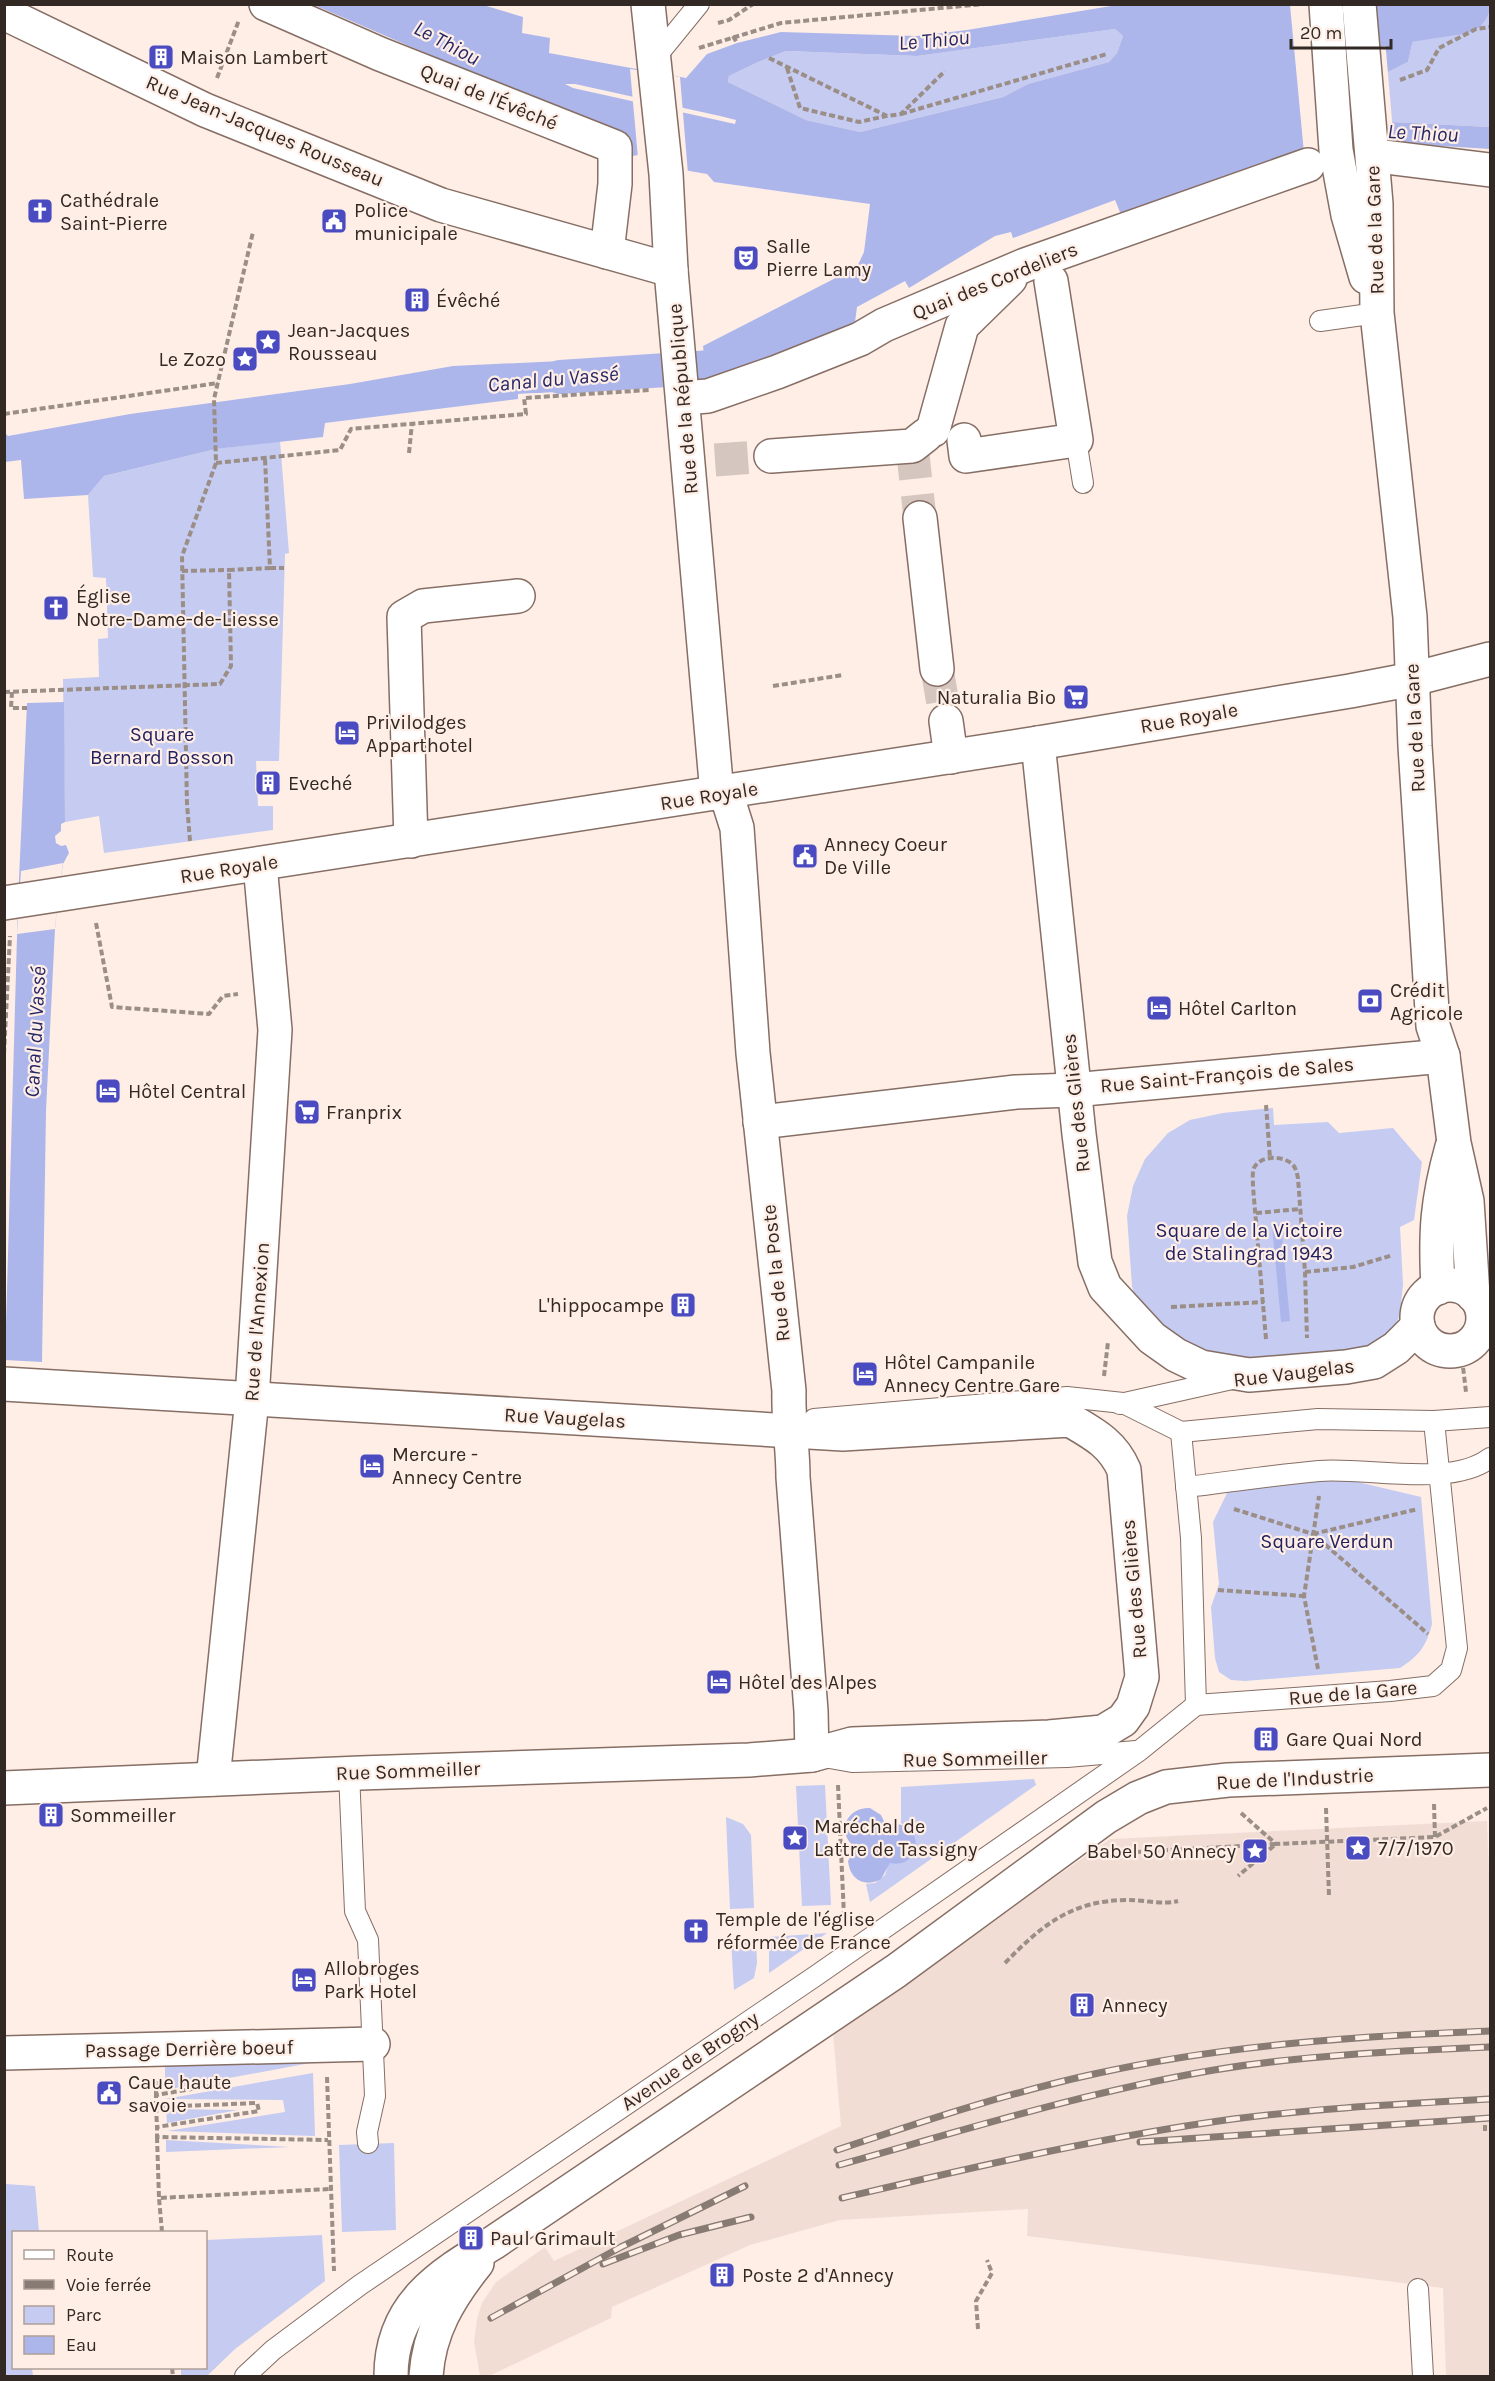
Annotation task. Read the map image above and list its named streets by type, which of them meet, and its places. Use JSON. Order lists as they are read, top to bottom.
{
  "streets": {
    "street": [
      "Quai de l'Évêché",
      "Rue Jean-Jacques Rousseau",
      "Rue de la Gare",
      "Quai des Cordeliers",
      "Rue de la République",
      "Rue Royale",
      "Rue Saint-François de Sales",
      "Rue des Glières",
      "Rue de la Poste",
      "Rue de l'Annexion",
      "Rue Vaugelas",
      "Rue Sommeiller",
      "Rue de l'Industrie",
      "Passage Derrière boeuf",
      "Avenue de Brogny"
    ]
  },
  "crossings": [
    ["Quai de l'Évêché", "Rue Jean-Jacques Rousseau"],
    ["Rue Jean-Jacques Rousseau", "Rue de la République"],
    ["Rue de la Gare", "Rue Royale"],
    ["Rue de la Gare", "Rue Saint-François de Sales"],
    ["Rue de la Gare", "Rue Vaugelas"],
    ["Rue de la Gare", "Avenue de Brogny"],
    ["Quai des Cordeliers", "Rue de la République"],
    ["Rue de la République", "Rue Royale"],
    ["Rue de la République", "Rue de la Poste"],
    ["Rue Royale", "Rue des Glières"],
    ["Rue Royale", "Rue de la Poste"],
    ["Rue Royale", "Rue de l'Annexion"],
    ["Rue Saint-François de Sales", "Rue des Glières"],
    ["Rue Saint-François de Sales", "Rue de la Poste"],
    ["Rue des Glières", "Rue Vaugelas"],
    ["Rue des Glières", "Rue Sommeiller"],
    ["Rue de la Poste", "Rue Vaugelas"],
    ["Rue de la Poste", "Rue Sommeiller"],
    ["Rue de l'Annexion", "Rue Vaugelas"],
    ["Rue de l'Annexion", "Rue Sommeiller"],
    ["Rue Sommeiller", "Avenue de Brogny"],
    ["Rue de l'Industrie", "Avenue de Brogny"]
  ],
  "water": ["Le Thiou", "Canal du Vassé"],
  "parks": ["Square Bernard Bosson", "Square de la Victoire de Stalingrad 1943", "Square Verdun"],
  "places": {
    "building": [
      "Maison Lambert",
      "Évêché",
      "Eveché",
      "L'hippocampe",
      "Gare Quai Nord",
      "Sommeiller",
      "Annecy",
      "Paul Grimault",
      "Poste 2 d'Annecy"
    ],
    "church": ["Cathédrale Saint-Pierre", "Église Notre-Dame-de-Liesse", "Temple de l'église réformée de France"],
    "public building": ["Police municipale", "Annecy Coeur De Ville", "Caue haute savoie"],
    "theatre": ["Salle Pierre Lamy"],
    "place": [
      "Jean-Jacques Rousseau",
      "Le Zozo",
      "Maréchal de Lattre de Tassigny",
      "7/7/1970",
      "Babel 50 Annecy"
    ],
    "supermarket": ["Naturalia Bio", "Franprix"],
    "hotel": [
      "Privilodges Apparthotel",
      "Hôtel Carlton",
      "Hôtel Central",
      "Hôtel Campanile Annecy Centre Gare",
      "Mercure - Annecy Centre",
      "Hôtel des Alpes",
      "Allobroges Park Hotel"
    ],
    "bank": ["Crédit Agricole"]
  },
  "legend": [
    "Route",
    "Voie ferrée",
    "Parc",
    "Eau"
  ],
  "scale_bar": "20 m"
}
